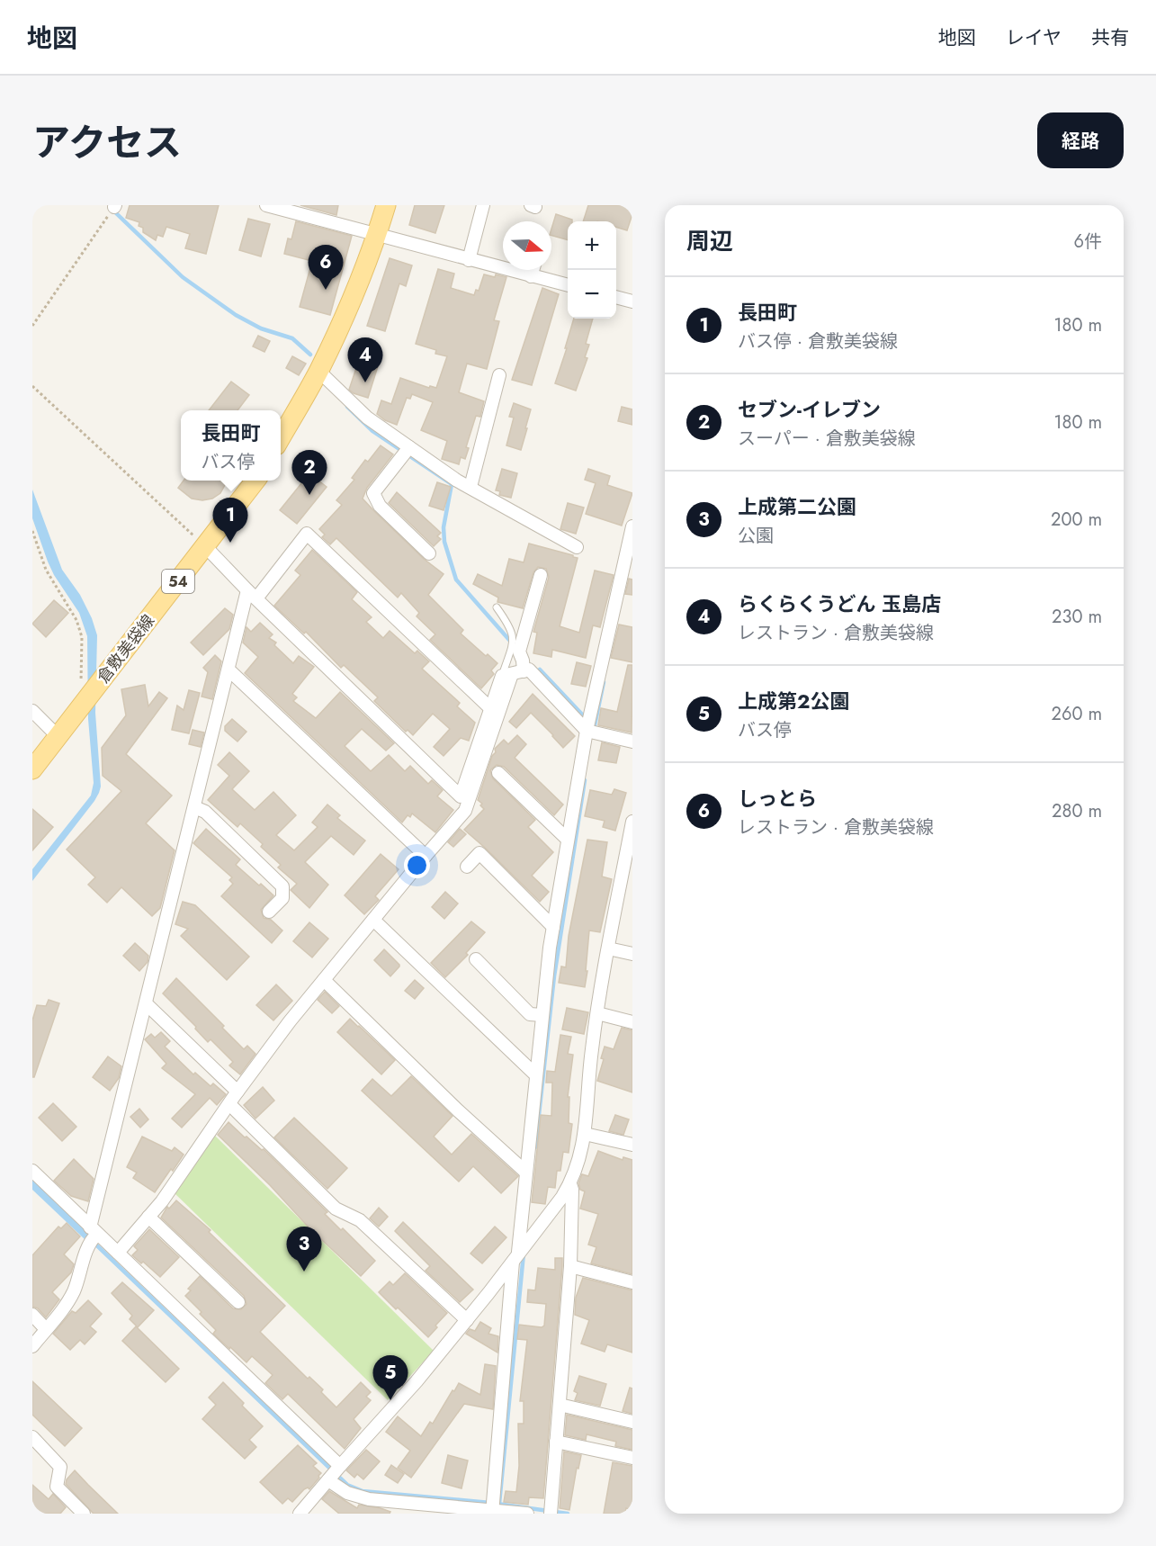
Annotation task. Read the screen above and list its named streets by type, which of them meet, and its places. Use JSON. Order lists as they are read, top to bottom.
{
  "streets": {
    "main road": ["54", "倉敷美袋線"]
  },
  "north": "right",
  "page": {
    "header": "地図",
    "nav": ["地図", "レイヤ", "共有"],
    "title": "アクセス",
    "buttons": "経路",
    "heading": ["周辺", "6件"],
    "map_buttons": ["+", "−"],
    "pins": [
      "6",
      "4",
      "2",
      "1",
      "3",
      "5"
    ],
    "list": [
      {
        "mark": "1",
        "name": "長田町",
        "note": "バス停 · 倉敷美袋線",
        "value": "180 m"
      },
      {
        "mark": "2",
        "name": "セブン-イレブン",
        "note": "スーパー · 倉敷美袋線",
        "value": "180 m"
      },
      {
        "mark": "3",
        "name": "上成第二公園",
        "note": "公園",
        "value": "200 m"
      },
      {
        "mark": "4",
        "name": "らくらくうどん 玉島店",
        "note": "レストラン · 倉敷美袋線",
        "value": "230 m"
      },
      {
        "mark": "5",
        "name": "上成第2公園",
        "note": "バス停",
        "value": "260 m"
      },
      {
        "mark": "6",
        "name": "しっとら",
        "note": "レストラン · 倉敷美袋線",
        "value": "280 m"
      }
    ],
    "popup": ["長田町", "バス停"]
  }
}
